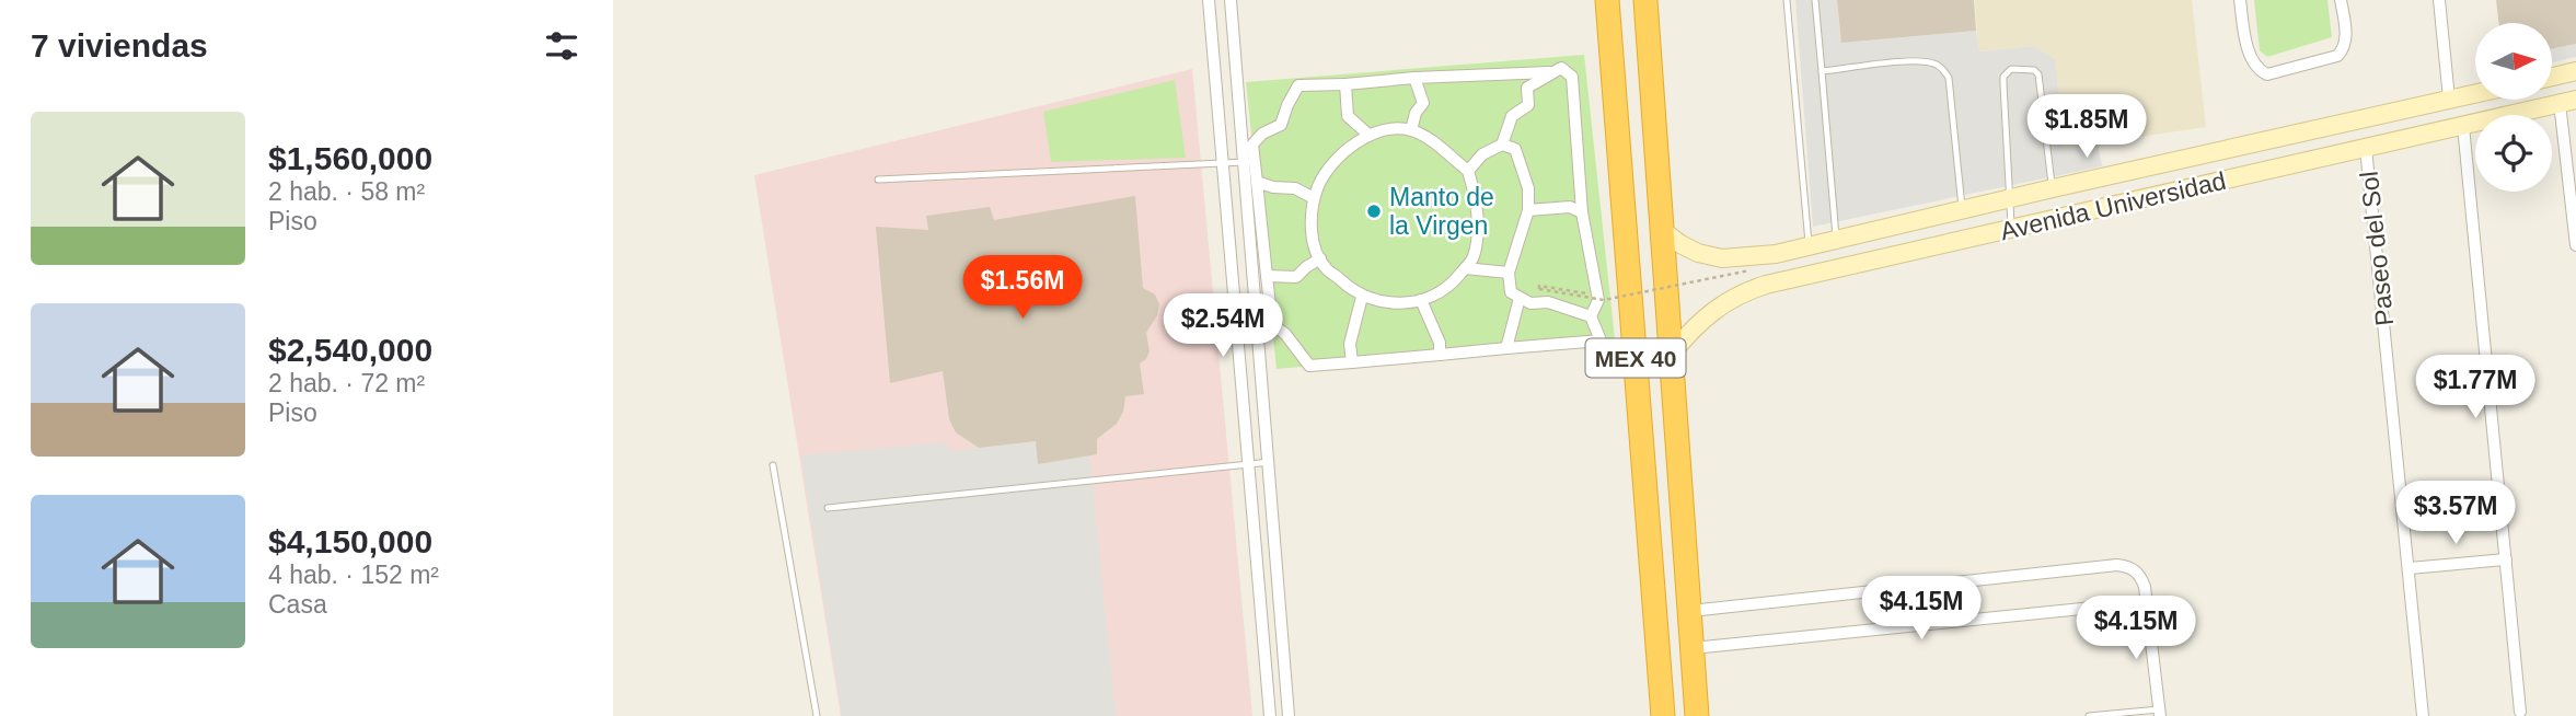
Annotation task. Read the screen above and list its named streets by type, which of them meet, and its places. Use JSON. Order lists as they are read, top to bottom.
{
  "streets": {
    "highway": ["MEX 40"],
    "main road": ["Avenida Universidad"],
    "street": ["Paseo del Sol"]
  },
  "crossings": [
    ["Avenida Universidad", "Paseo del Sol"],
    ["Avenida Universidad", "MEX 40"]
  ],
  "places": ["Manto de la Virgen"],
  "north": "right",
  "page": {
    "heading": "7 viviendas",
    "list": [
      {
        "name": "$1,560,000",
        "note": "2 hab. · 58 m² · Piso"
      },
      {
        "name": "$2,540,000",
        "note": "2 hab. · 72 m² · Piso"
      },
      {
        "name": "$4,150,000",
        "note": "4 hab. · 152 m² · Casa"
      }
    ],
    "price": [
      "$1.85M",
      "$1.56M",
      "$2.54M",
      "$1.77M",
      "$3.57M",
      "$4.15M",
      "$4.15M"
    ]
  }
}
